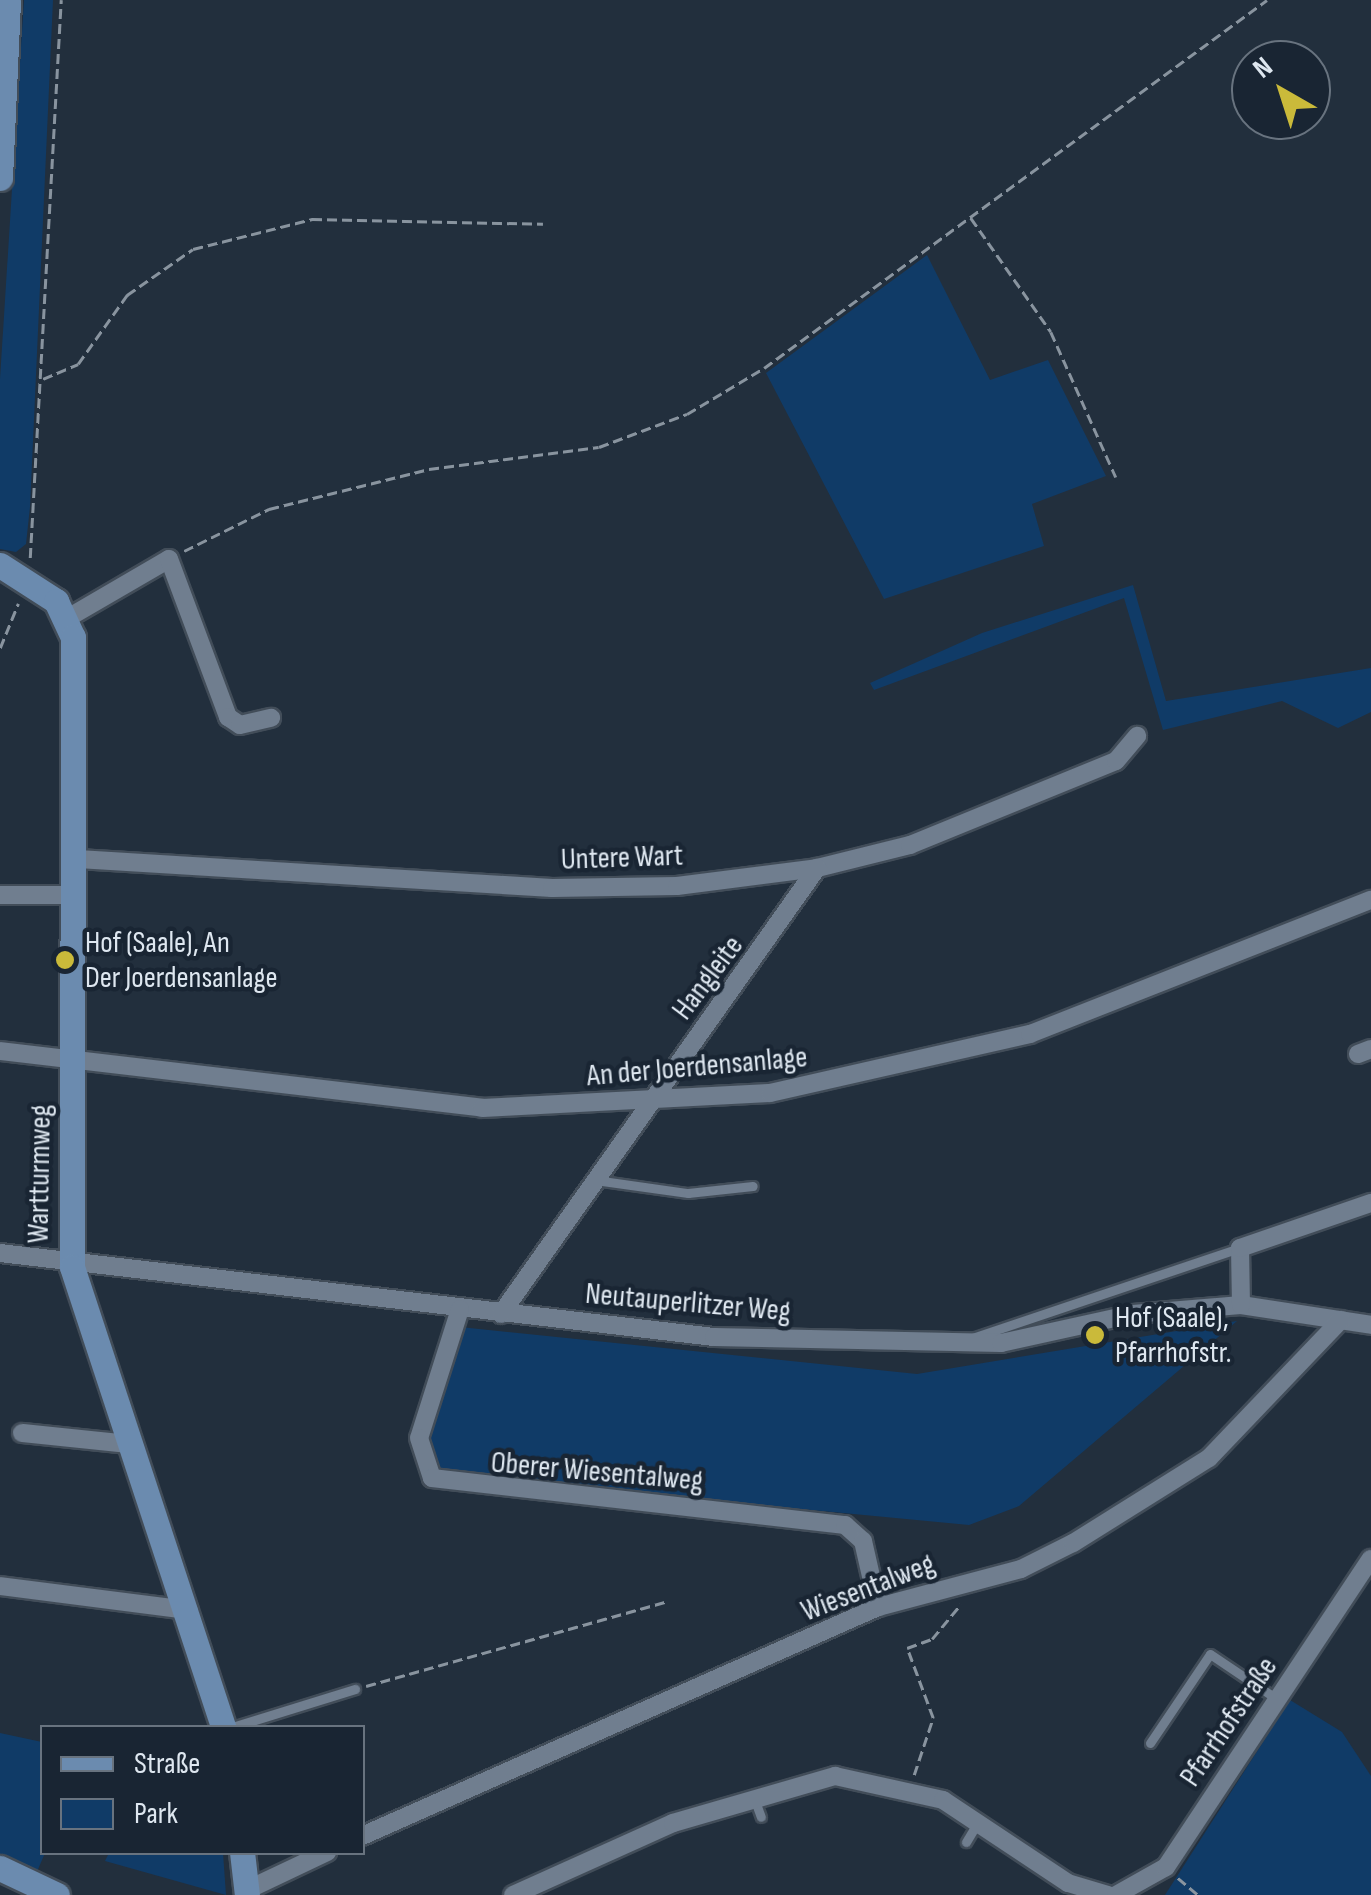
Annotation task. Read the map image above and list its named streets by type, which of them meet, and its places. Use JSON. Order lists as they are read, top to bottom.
{
  "streets": {
    "street": [
      "Untere Wart",
      "Hangleite",
      "An der Joerdensanlage",
      "Wartturmweg",
      "Neutauperlitzer Weg",
      "Oberer Wiesentalweg",
      "Wiesentalweg",
      "Pfarrhofstraße"
    ]
  },
  "crossings": [
    ["Untere Wart", "Hangleite"],
    ["Untere Wart", "Wartturmweg"],
    ["Hangleite", "An der Joerdensanlage"],
    ["Hangleite", "Neutauperlitzer Weg"],
    ["An der Joerdensanlage", "Wartturmweg"],
    ["Wartturmweg", "Neutauperlitzer Weg"],
    ["Neutauperlitzer Weg", "Oberer Wiesentalweg"],
    ["Neutauperlitzer Weg", "Wiesentalweg"],
    ["Oberer Wiesentalweg", "Wiesentalweg"]
  ],
  "places": ["Hof (Saale), An Der Joerdensanlage", "Hof (Saale), Pfarrhofstr."],
  "legend": ["Straße", "Park"],
  "north": "top left"
}
